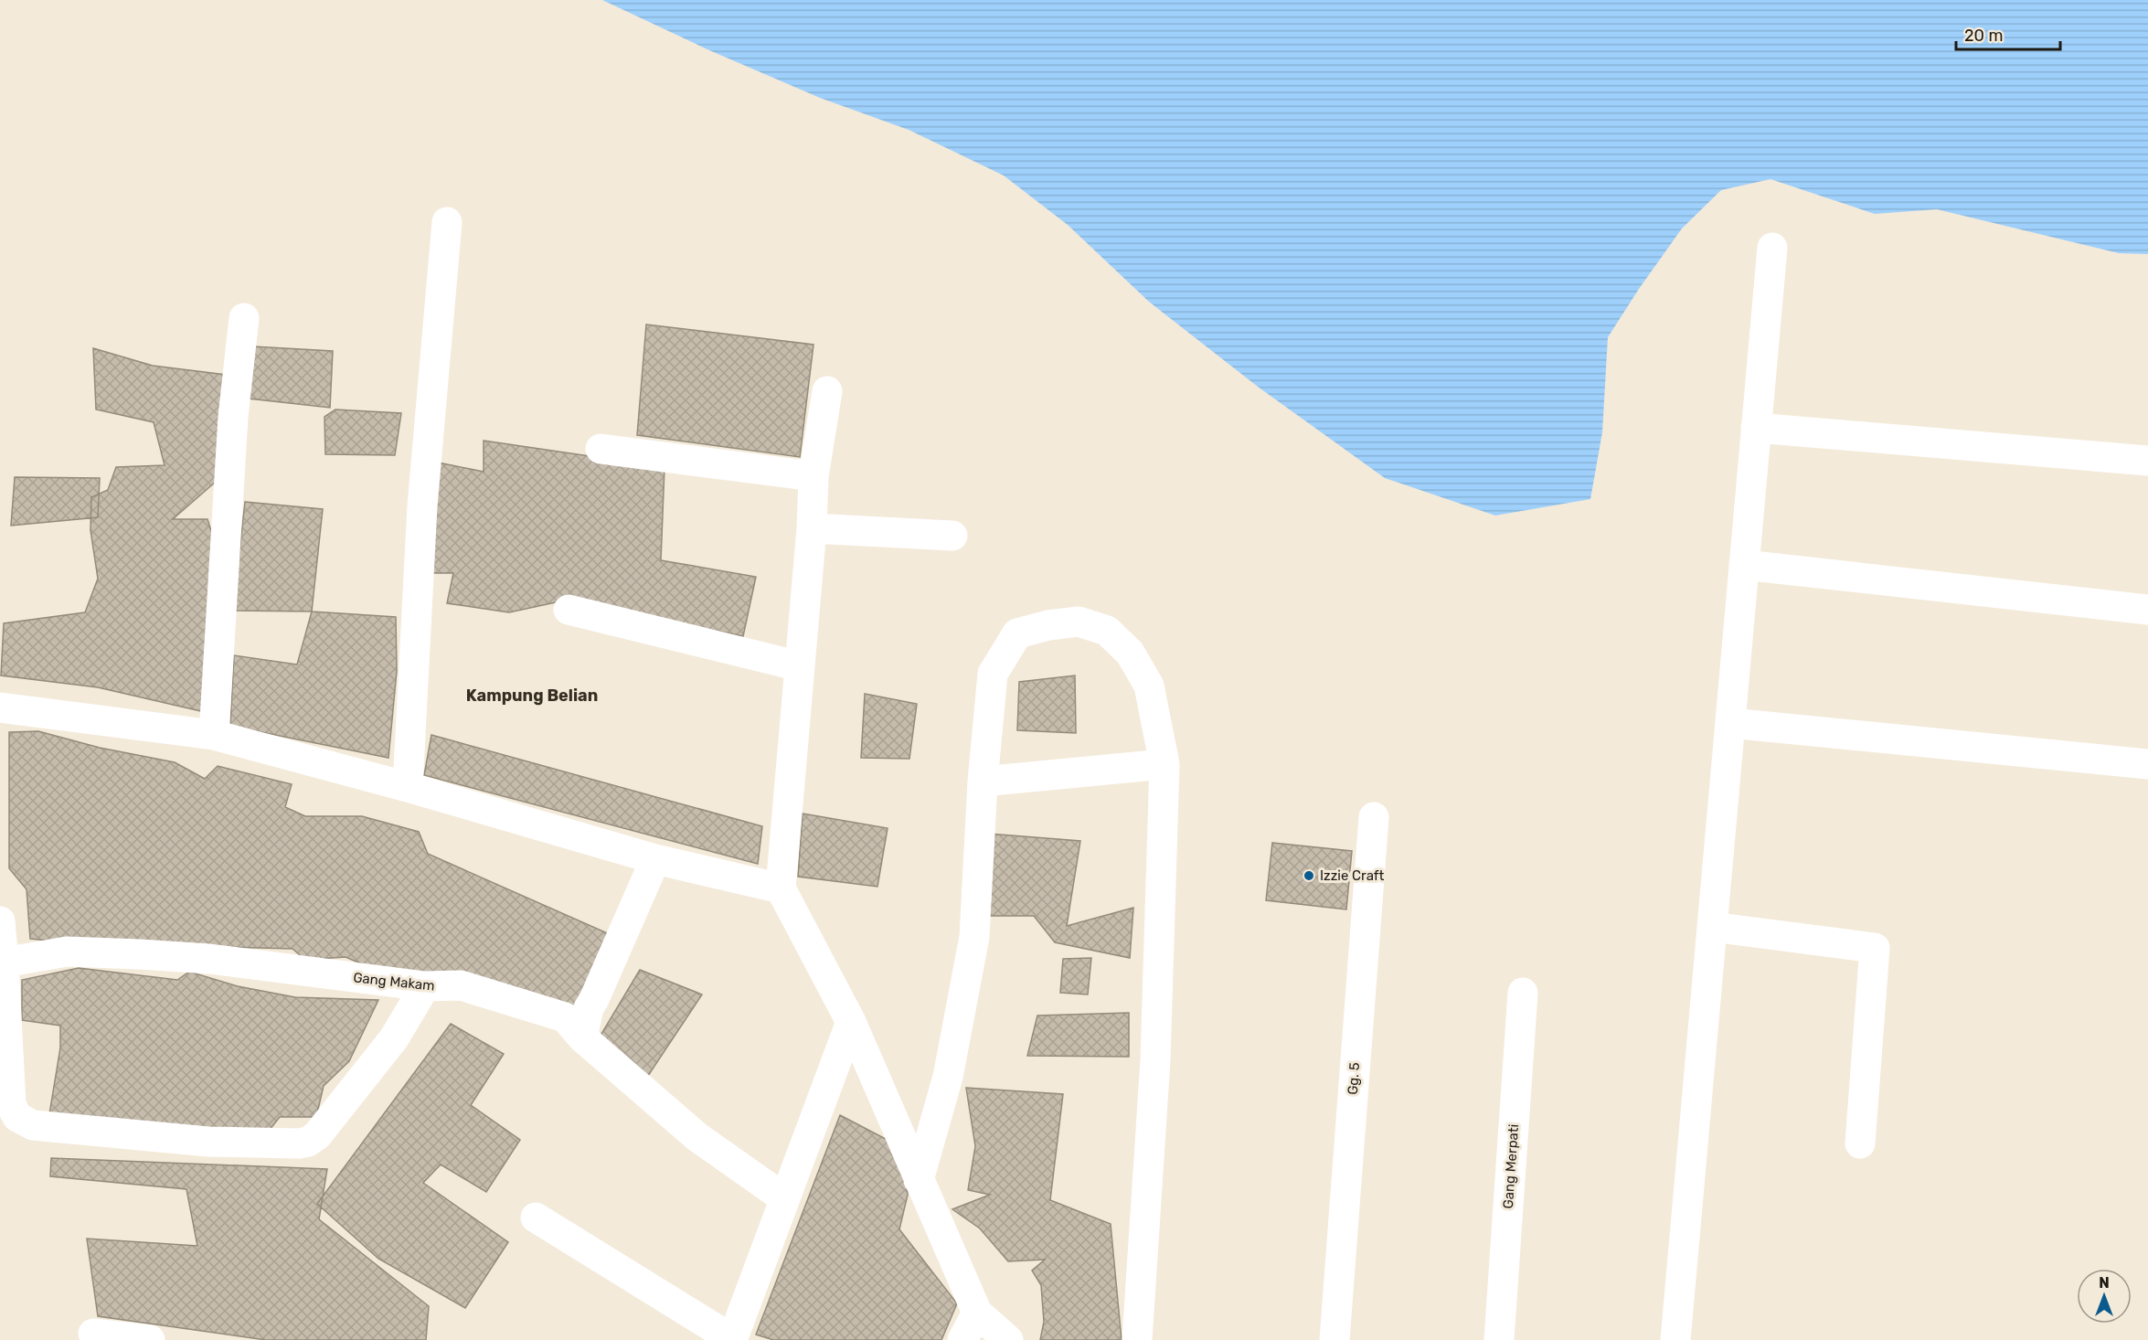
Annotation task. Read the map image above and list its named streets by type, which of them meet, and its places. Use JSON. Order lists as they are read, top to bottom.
{
  "streets": {
    "street": ["Gang Makam", "Gg. 5", "Gang Merpati"]
  },
  "districts": ["Kampung Belian"],
  "places": ["Izzie Craft"],
  "scale_bar": "20 m",
  "north": "top"
}
